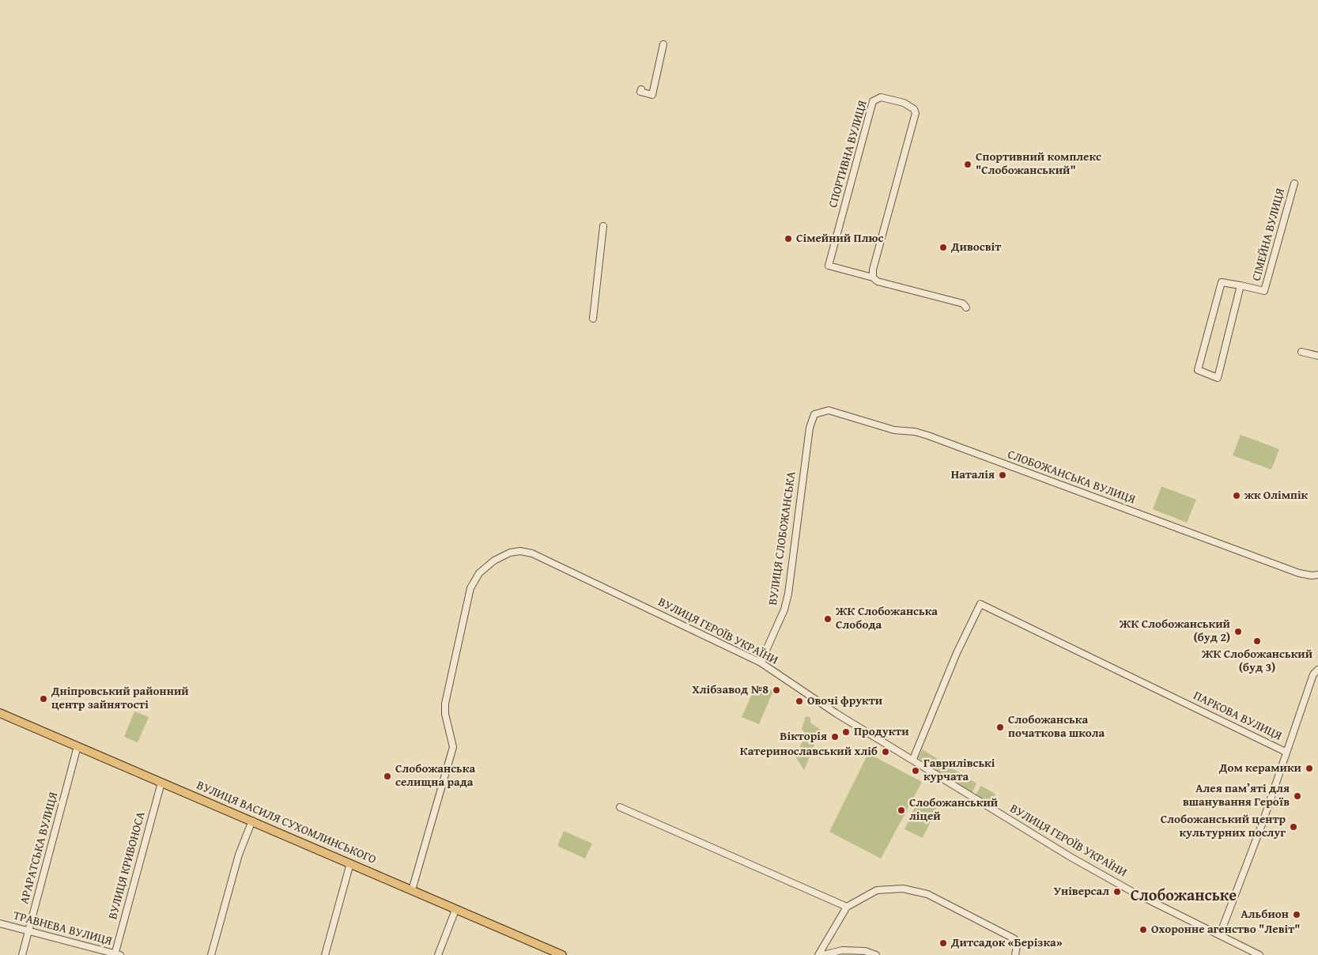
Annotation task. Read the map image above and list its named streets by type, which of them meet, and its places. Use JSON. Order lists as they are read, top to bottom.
{
  "streets": {
    "main road": ["ВУЛИЦЯ ВАСИЛЯ СУХОМЛИНСЬКОГО"],
    "street": [
      "СПОРТИВНА ВУЛИЦЯ",
      "СІМЕЙНА ВУЛИЦЯ",
      "СЛОБОЖАНСЬКА ВУЛИЦЯ",
      "ВУЛИЦЯ СЛОБОЖАНСЬКА",
      "ВУЛИЦЯ ГЕРОЇВ УКРАЇНИ",
      "ПАРКОВА ВУЛИЦЯ",
      "АРАРАТСЬКА ВУЛИЦЯ",
      "ВУЛИЦЯ КРИВОНОСА",
      "ТРАВНЕВА ВУЛИЦЯ"
    ]
  },
  "crossings": [
    ["СЛОБОЖАНСЬКА ВУЛИЦЯ", "ВУЛИЦЯ СЛОБОЖАНСЬКА"],
    ["ВУЛИЦЯ СЛОБОЖАНСЬКА", "ВУЛИЦЯ ГЕРОЇВ УКРАЇНИ"],
    ["ВУЛИЦЯ ГЕРОЇВ УКРАЇНИ", "ПАРКОВА ВУЛИЦЯ"],
    ["ВУЛИЦЯ ГЕРОЇВ УКРАЇНИ", "ВУЛИЦЯ ВАСИЛЯ СУХОМЛИНСЬКОГО"],
    ["ВУЛИЦЯ ВАСИЛЯ СУХОМЛИНСЬКОГО", "АРАРАТСЬКА ВУЛИЦЯ"],
    ["ВУЛИЦЯ ВАСИЛЯ СУХОМЛИНСЬКОГО", "ВУЛИЦЯ КРИВОНОСА"],
    ["АРАРАТСЬКА ВУЛИЦЯ", "ТРАВНЕВА ВУЛИЦЯ"],
    ["ВУЛИЦЯ КРИВОНОСА", "ТРАВНЕВА ВУЛИЦЯ"]
  ],
  "districts": ["Слобожанське"],
  "places": [
    "Спортивний комплекс \"Слобожанський\"",
    "Сімейний Плюс",
    "Дивосвіт",
    "Наталія",
    "жк Олімпік",
    "ЖК Слобожанська Слобода",
    "ЖК Слобожанський (буд 2)",
    "ЖК Слобожанський (буд 3)",
    "Хлібзавод №8",
    "Дніпровський районний центр зайнятості",
    "Овочі фрукти",
    "Cлобожанська початкова школа",
    "Продукти",
    "Вікторія",
    "Катеринославський хліб",
    "Дом керамики",
    "Гаврилівські курчата",
    "Слобожанська селищна рада",
    "Алея пам’яті для вшанування Героїв",
    "Слобожанський ліцей",
    "Слобожанський центр культурних послуг",
    "Універсал",
    "Альбион",
    "Охоронне агенство \"Левіт\"",
    "Дитсадок «Берізка»"
  ]
}
